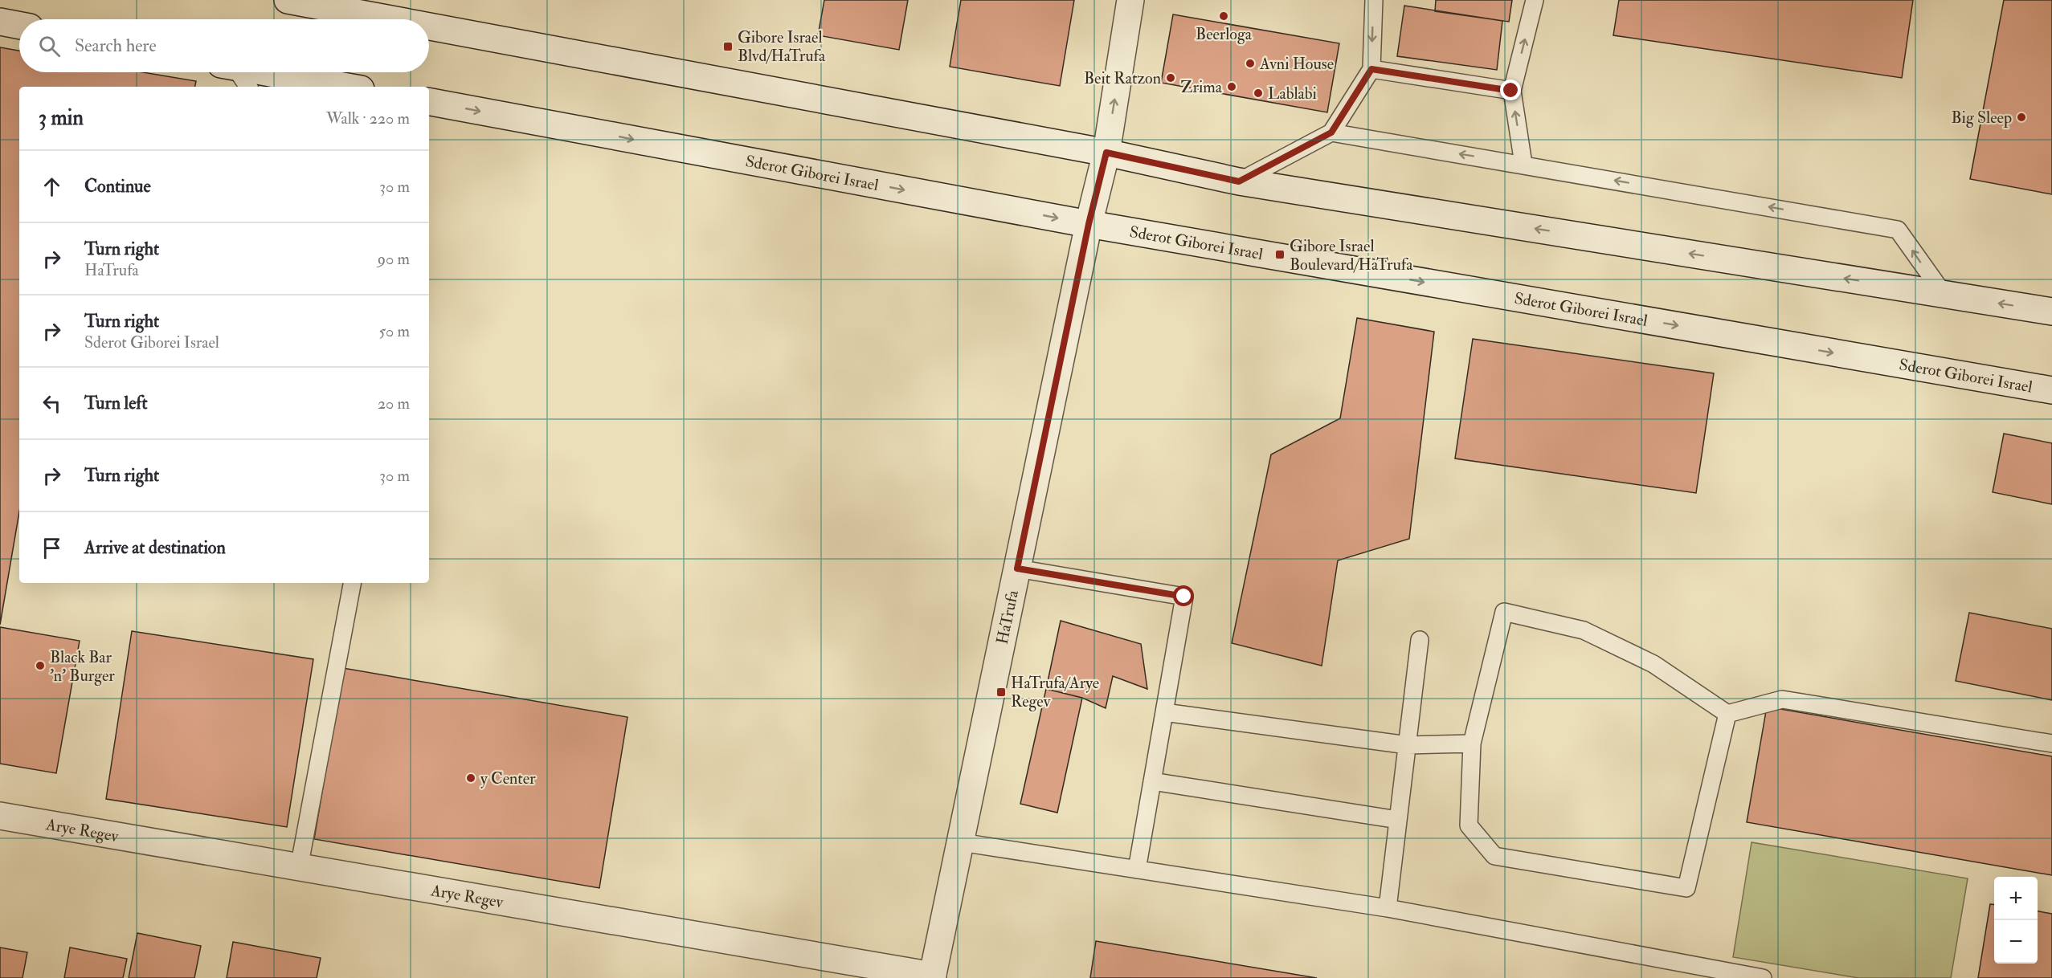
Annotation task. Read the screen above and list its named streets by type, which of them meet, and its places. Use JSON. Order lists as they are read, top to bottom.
{
  "streets": {
    "street": ["Sderot Giborei Israel", "HaTrufa", "Arye Regev"]
  },
  "crossings": [
    ["Sderot Giborei Israel", "HaTrufa"],
    ["HaTrufa", "Arye Regev"]
  ],
  "places": {
    "other": [
      "Beerloga",
      "Avni House",
      "Beit Ratzon",
      "Zrima",
      "Lablabi",
      "Big Sleep",
      "Black Bar 'n' Burger",
      "y Center"
    ],
    "transit": ["Gibore Israel Blvd/HaTrufa", "Gibore Israel Boulevard/HaTrufa", "HaTrufa/Arye Regev"]
  },
  "page": {
    "search": "Search here",
    "heading": ["3 min", "Walk · 220 m"],
    "list": [
      ["Continue", "30 m"],
      ["Turn right", "HaTrufa", "90 m"],
      ["Turn right", "Sderot Giborei Israel", "50 m"],
      ["Turn left", "20 m"],
      ["Turn right", "30 m"],
      "Arrive at destination"
    ],
    "map_buttons": ["+", "−"]
  }
}
